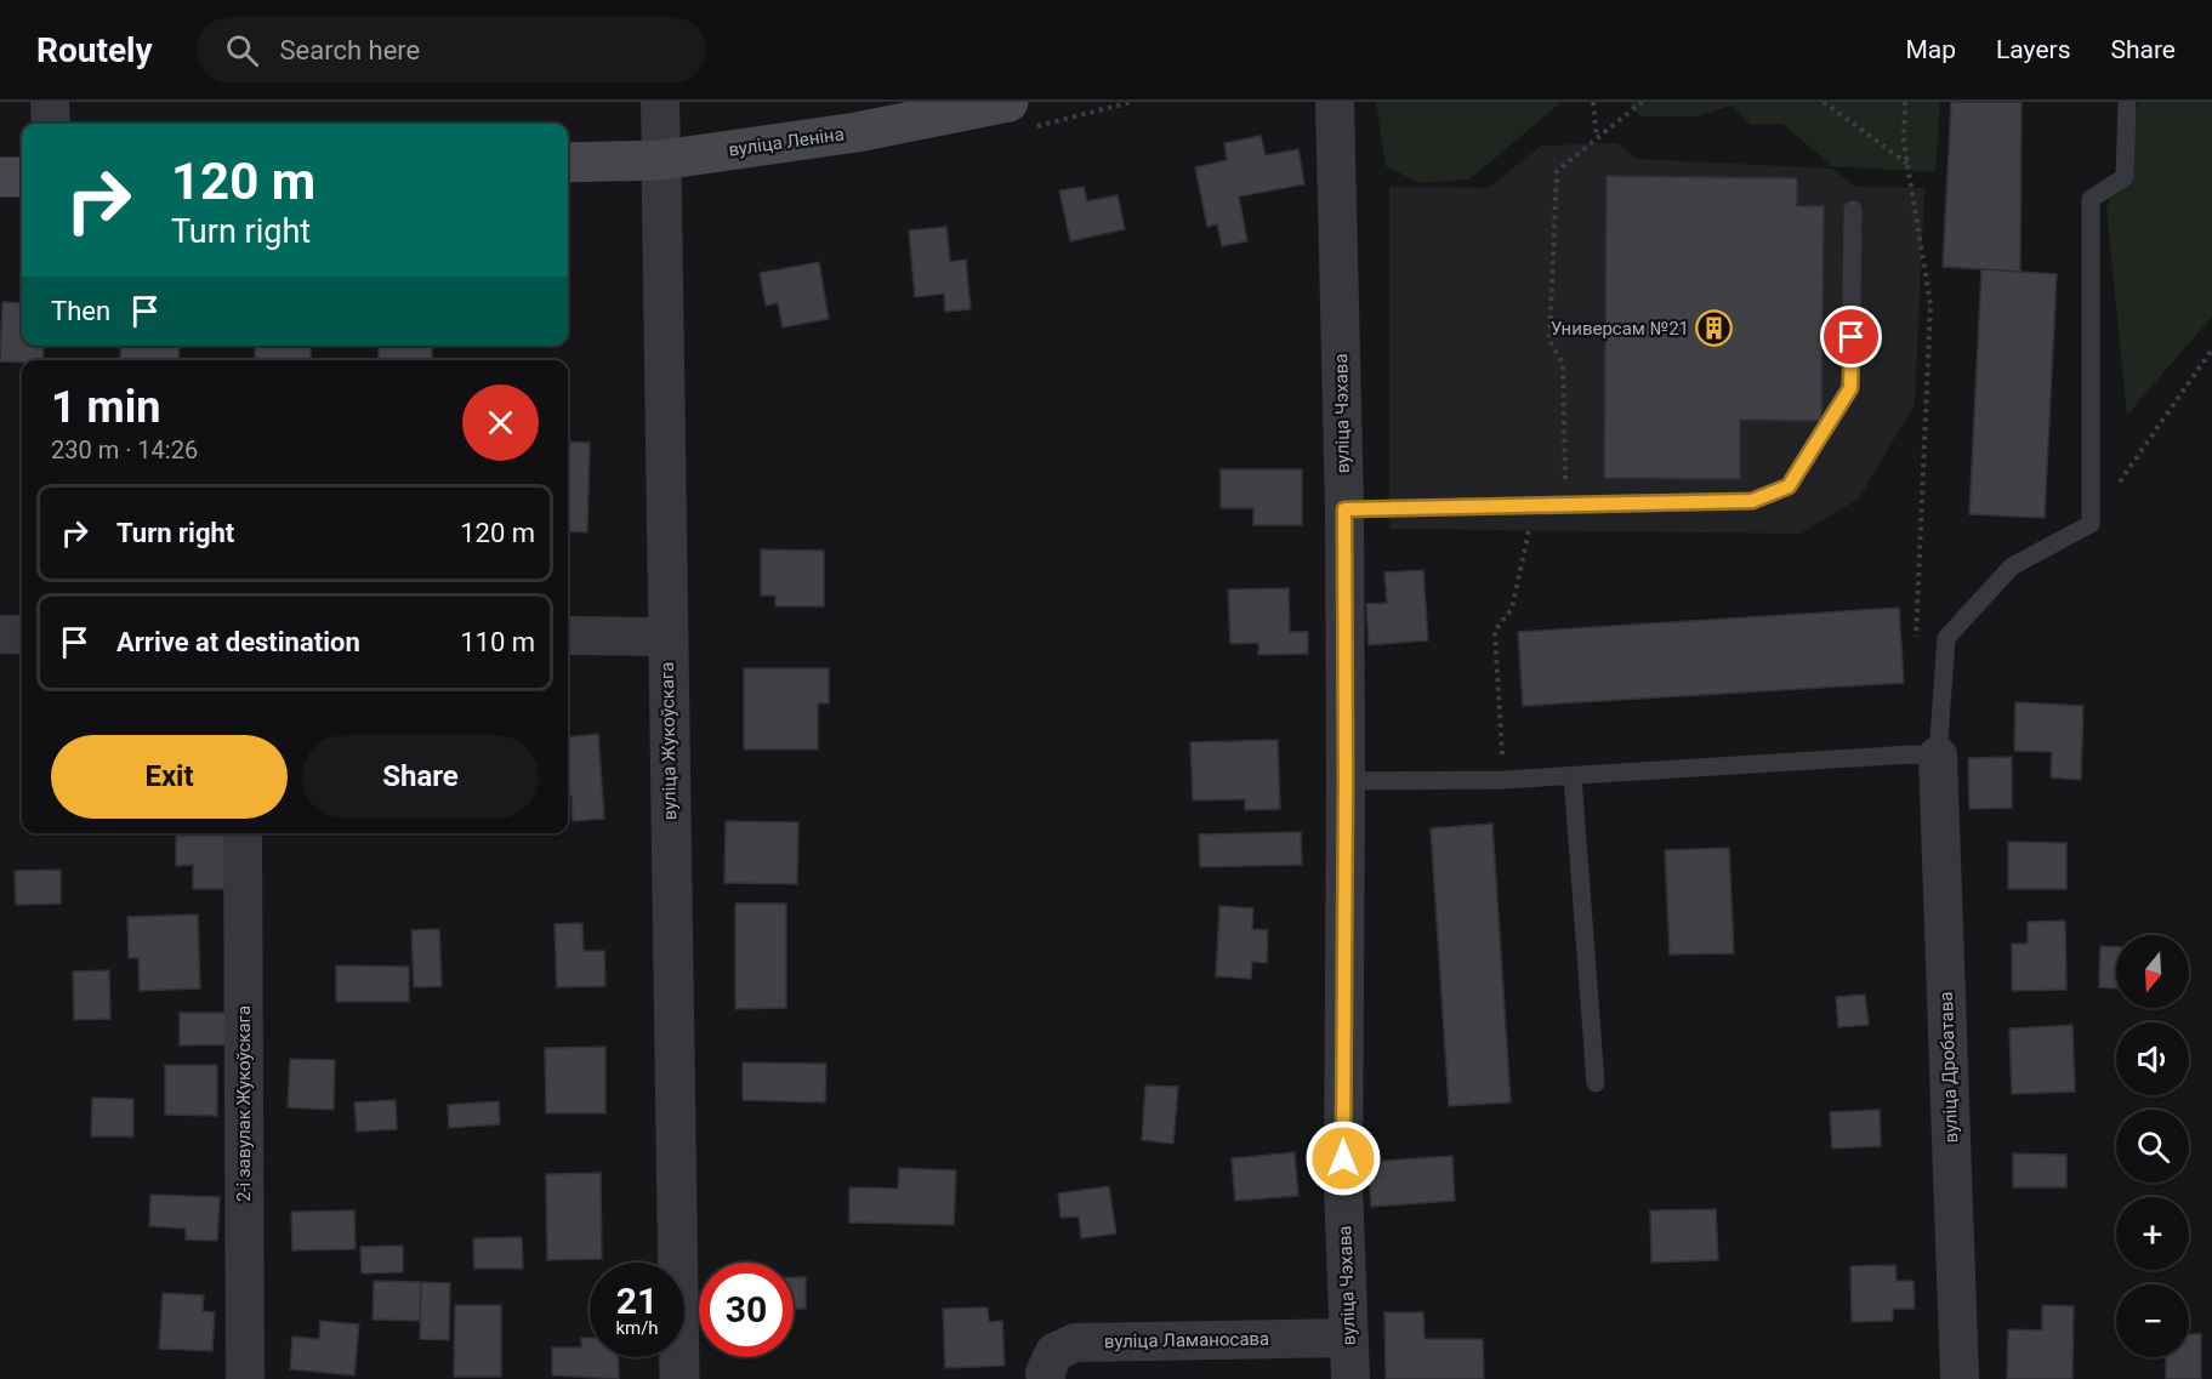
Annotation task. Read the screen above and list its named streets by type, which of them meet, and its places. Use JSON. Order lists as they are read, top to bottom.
{
  "streets": {
    "main road": ["вуліца Леніна"],
    "street": [
      "вуліца Чэхава",
      "вуліца Жукоўскага",
      "вуліца Дробатава",
      "2-і завулак Жукоўскага",
      "вуліца Ламаносава"
    ]
  },
  "crossings": [
    ["вуліца Леніна", "вуліца Жукоўскага"],
    ["вуліца Чэхава", "вуліца Ламаносава"]
  ],
  "places": {
    "building": ["Универсам №21"]
  },
  "north": "bottom",
  "page": {
    "header": "Routely",
    "search": "Search here",
    "nav": ["Map", "Layers", "Share"],
    "turn": ["120 m", "Turn right"],
    "then": "Then",
    "heading": ["1 min", "230 m · 14:26"],
    "list": [
      {
        "name": "Turn right",
        "value": "120 m"
      },
      {
        "name": "Arrive at destination",
        "value": "110 m"
      }
    ],
    "buttons": ["Exit", "Share"],
    "map_buttons": ["+", "−"],
    "speed": "21 km/h",
    "limit": "30"
  }
}
